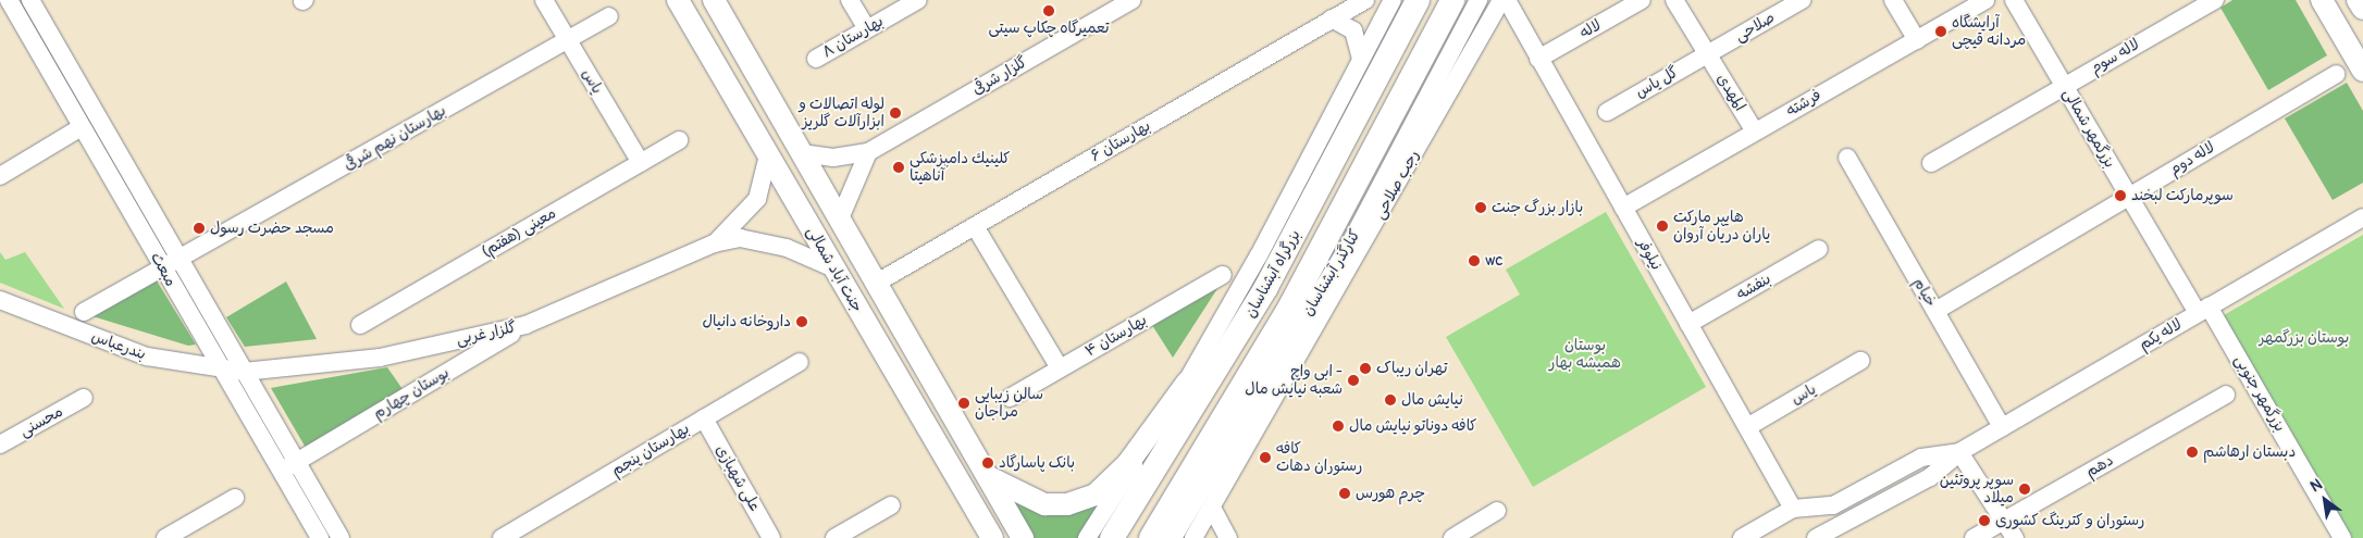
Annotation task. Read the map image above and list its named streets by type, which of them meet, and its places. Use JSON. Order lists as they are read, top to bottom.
{
  "streets": {
    "highway": ["بزرگراه آبشناسان"],
    "main road": ["جنت آباد شمالی"],
    "street": [
      "صلاحی",
      "لاله",
      "بهارستان ۸",
      "لاله سوم",
      "گلزار شرقی",
      "یاس",
      "گل یاس",
      "المهدی",
      "فرشته",
      "بزرگمهر شمالی",
      "بهارستان نهم شرقی",
      "بهارستان ۶",
      "لاله دوم",
      "رجب صلاحی",
      "معینی (هفتم)",
      "نیلوفر",
      "مبعث",
      "کنارگذر آبشناسان",
      "بنفشه",
      "خیام",
      "گلزار غربی",
      "لاله یکم",
      "بهارستان ۴",
      "بندرعباس",
      "بوستان چهارم",
      "بزرگمهر جنوبی",
      "محسنی",
      "بهارستان پنجم",
      "دهم",
      "علی شهبازی"
    ]
  },
  "crossings": [
    ["صلاحی", "گل یاس"],
    ["صلاحی", "المهدی"],
    ["لاله", "نیلوفر"],
    ["لاله سوم", "بزرگمهر شمالی"],
    ["گلزار شرقی", "جنت آباد شمالی"],
    ["یاس", "بهارستان نهم شرقی"],
    ["یاس", "معینی (هفتم)"],
    ["یاس", "نیلوفر"],
    ["گل یاس", "المهدی"],
    ["المهدی", "فرشته"],
    ["فرشته", "نیلوفر"],
    ["بزرگمهر شمالی", "لاله دوم"],
    ["بزرگمهر شمالی", "لاله یکم"],
    ["بزرگمهر شمالی", "بزرگمهر جنوبی"],
    ["بهارستان نهم شرقی", "مبعث"],
    ["بهارستان ۶", "جنت آباد شمالی"],
    ["لاله دوم", "خیام"],
    ["نیلوفر", "بنفشه"],
    ["نیلوفر", "لاله یکم"],
    ["مبعث", "گلزار غربی"],
    ["مبعث", "بندرعباس"],
    ["مبعث", "بوستان چهارم"],
    ["جنت آباد شمالی", "گلزار غربی"],
    ["خیام", "لاله یکم"],
    ["گلزار غربی", "بندرعباس"],
    ["گلزار غربی", "بوستان چهارم"],
    ["لاله یکم", "بزرگمهر جنوبی"],
    ["بهارستان پنجم", "علی شهبازی"]
  ],
  "parks": ["بوستان بزرگمهر", "بوستان همیشه بهار"],
  "places": [
    "تعمیرگاه چکاپ سیتی",
    "آرایشگاه مردانه قیچی",
    "لوله اتصالات و ابزارآلات گلریز",
    "كلينيك دامپزشكی آناهيتا",
    "سوپرمارکت لبخند",
    "بازار بزرگ جنت",
    "هایپر مارکت یاران دریان آروان",
    "مسجد حضرت رسول",
    "wc",
    "داروخانه دانیال",
    "تهران ریباک",
    "ابی واچ - شعبه نیایش مال",
    "نیایش مال",
    "سالن زیبایی مراجان",
    "کافه دوناتو نیایش مال",
    "دبستان ارهاشم",
    "کافه رستوران دهات",
    "بانک پاسارگاد",
    "سوپر پروتئین میلاد",
    "چرم هورس",
    "رستوران و کترینگ کشوری"
  ],
  "north": "top left"
}
